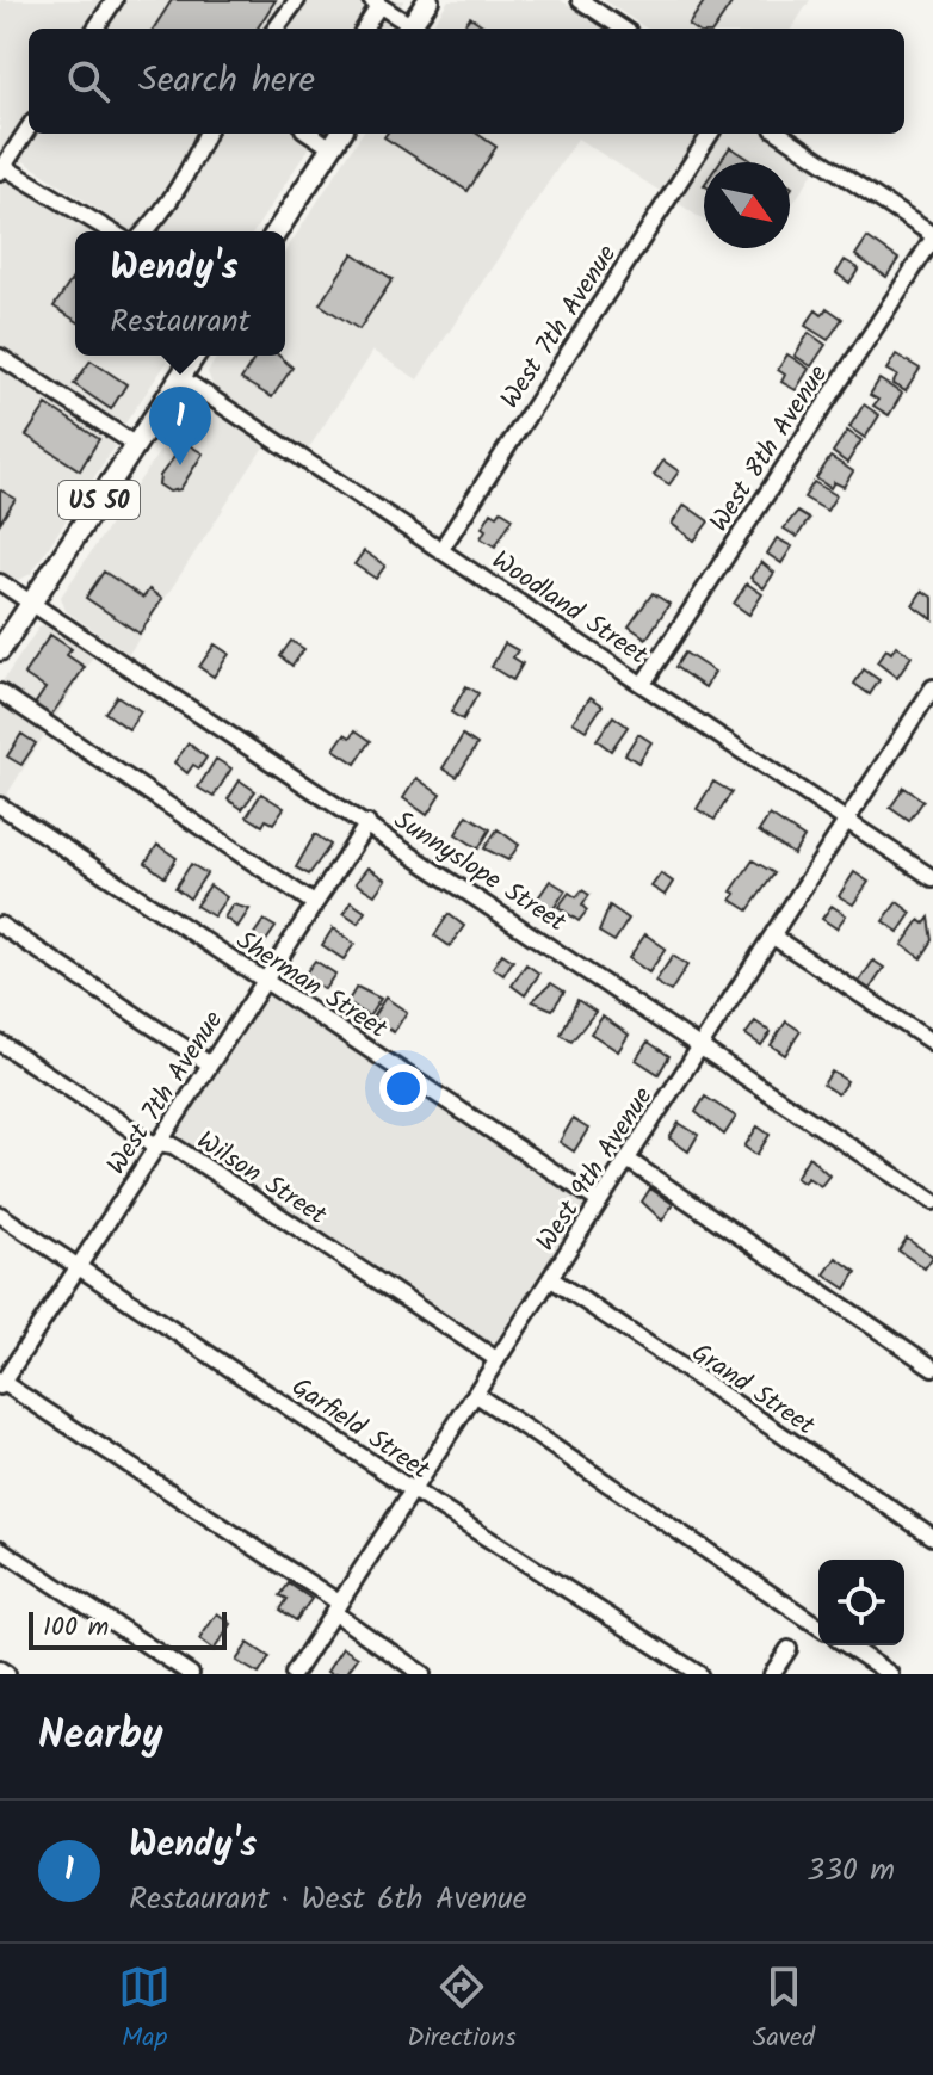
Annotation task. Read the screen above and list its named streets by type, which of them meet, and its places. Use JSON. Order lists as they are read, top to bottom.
{
  "streets": {
    "main road": ["US 50"],
    "street": [
      "West 7th Avenue",
      "West 8th Avenue",
      "Woodland Street",
      "Sunnyslope Street",
      "Sherman Street",
      "West 9th Avenue",
      "Wilson Street",
      "Grand Street",
      "Garfield Street"
    ]
  },
  "crossings": [
    ["West 7th Avenue", "Woodland Street"],
    ["West 7th Avenue", "Sunnyslope Street"],
    ["West 7th Avenue", "Sherman Street"],
    ["West 7th Avenue", "Wilson Street"],
    ["West 7th Avenue", "Garfield Street"],
    ["West 8th Avenue", "Woodland Street"],
    ["US 50", "Woodland Street"],
    ["US 50", "Sunnyslope Street"],
    ["Woodland Street", "West 9th Avenue"],
    ["Sunnyslope Street", "West 9th Avenue"],
    ["Sherman Street", "West 9th Avenue"],
    ["West 9th Avenue", "Wilson Street"],
    ["West 9th Avenue", "Grand Street"],
    ["West 9th Avenue", "Garfield Street"]
  ],
  "scale_bar": "100 m",
  "north": "bottom right",
  "page": {
    "search": "Search here",
    "popup": ["Wendy's", "Restaurant"],
    "pins": "1",
    "scale": "100 m",
    "heading": "Nearby",
    "list": [
      {
        "mark": "1",
        "name": "Wendy's",
        "note": "Restaurant · West 6th Avenue",
        "value": "330 m"
      }
    ],
    "nav": ["Map", "Directions", "Saved"]
  }
}
